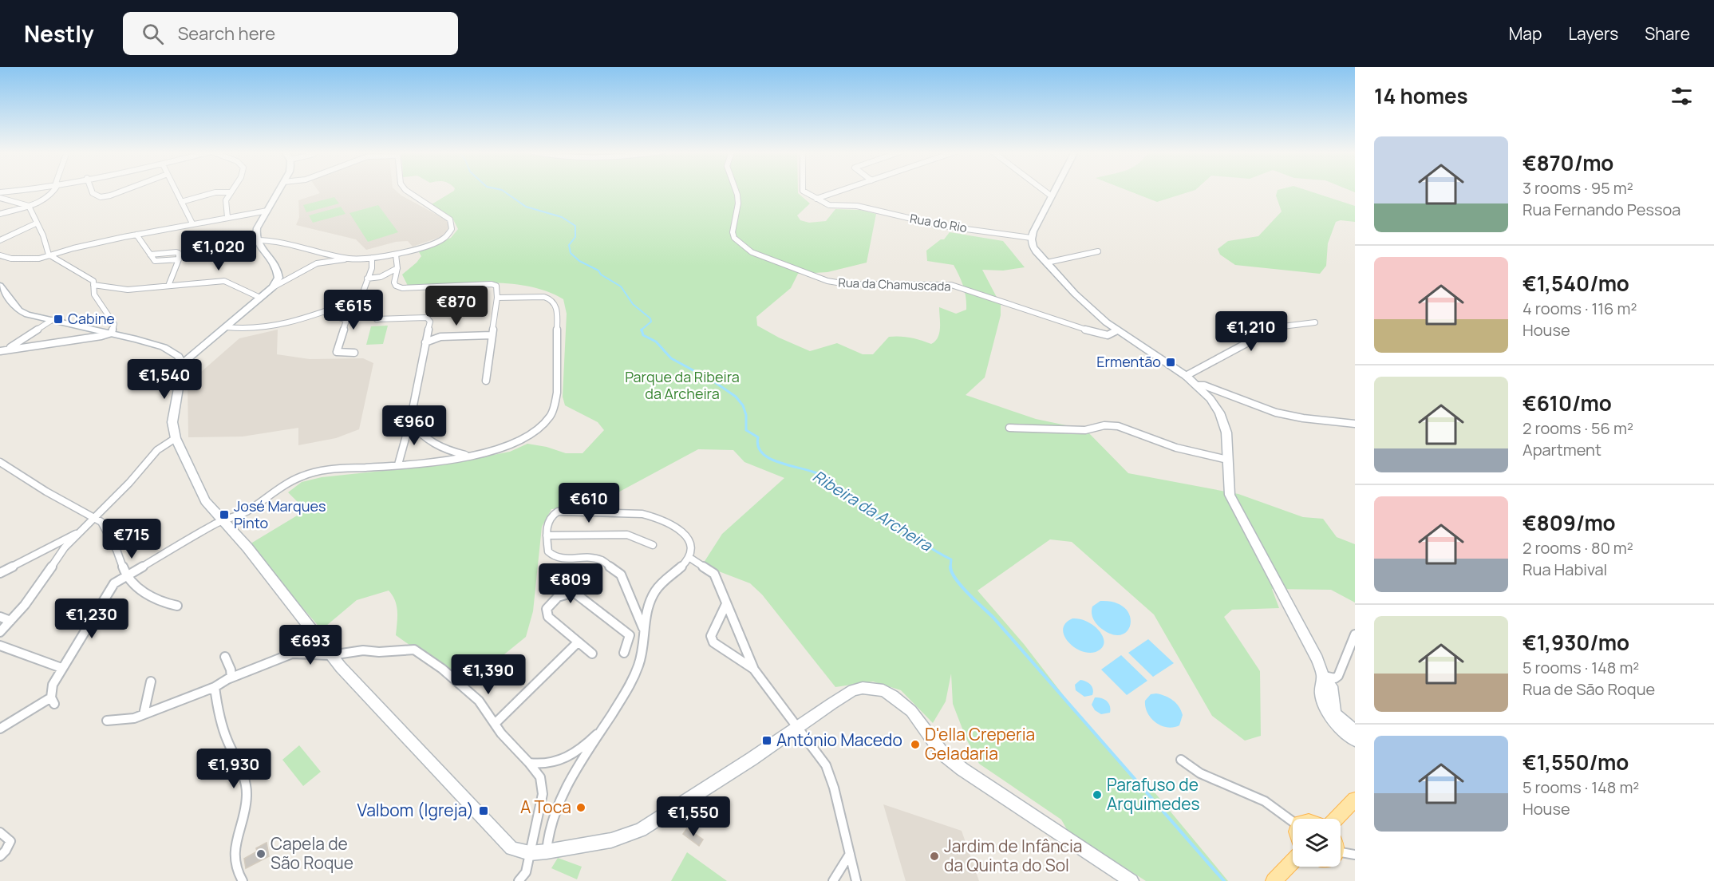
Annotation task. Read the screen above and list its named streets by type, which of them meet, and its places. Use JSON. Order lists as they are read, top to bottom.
{
  "streets": {
    "street": ["Rua do Rio", "Rua da Chamuscada"]
  },
  "water": ["Ribeira da Archeira"],
  "parks": ["Parque da Ribeira da Archeira"],
  "places": {
    "transit": [
      "Cabine",
      "Ermentão",
      "José Marques Pinto",
      "António Macedo",
      "Valbom (Igreja)"
    ],
    "other": [
      "D'ella Creperia Geladaria",
      "Parafuso de Arquimedes",
      "A Toca",
      "Capela de São Roque",
      "Jardim de Infância da Quinta do Sol"
    ]
  },
  "page": {
    "header": "Nestly",
    "search": "Search here",
    "nav": ["Map", "Layers", "Share"],
    "heading": "14 homes",
    "list": [
      {
        "name": "€870/mo",
        "note": "3 rooms · 95 m² · Rua Fernando Pessoa"
      },
      {
        "name": "€1,540/mo",
        "note": "4 rooms · 116 m² · House"
      },
      {
        "name": "€610/mo",
        "note": "2 rooms · 56 m² · Apartment"
      },
      {
        "name": "€809/mo",
        "note": "2 rooms · 80 m² · Rua Habival"
      },
      {
        "name": "€1,930/mo",
        "note": "5 rooms · 148 m² · Rua de São Roque"
      },
      {
        "name": "€1,550/mo",
        "note": "5 rooms · 148 m² · House"
      }
    ],
    "price": [
      "€1,020",
      "€870",
      "€615",
      "€1,210",
      "€1,540",
      "€960",
      "€610",
      "€715",
      "€809",
      "€1,230",
      "€693",
      "€1,390",
      "€1,930",
      "€1,550"
    ]
  }
}
